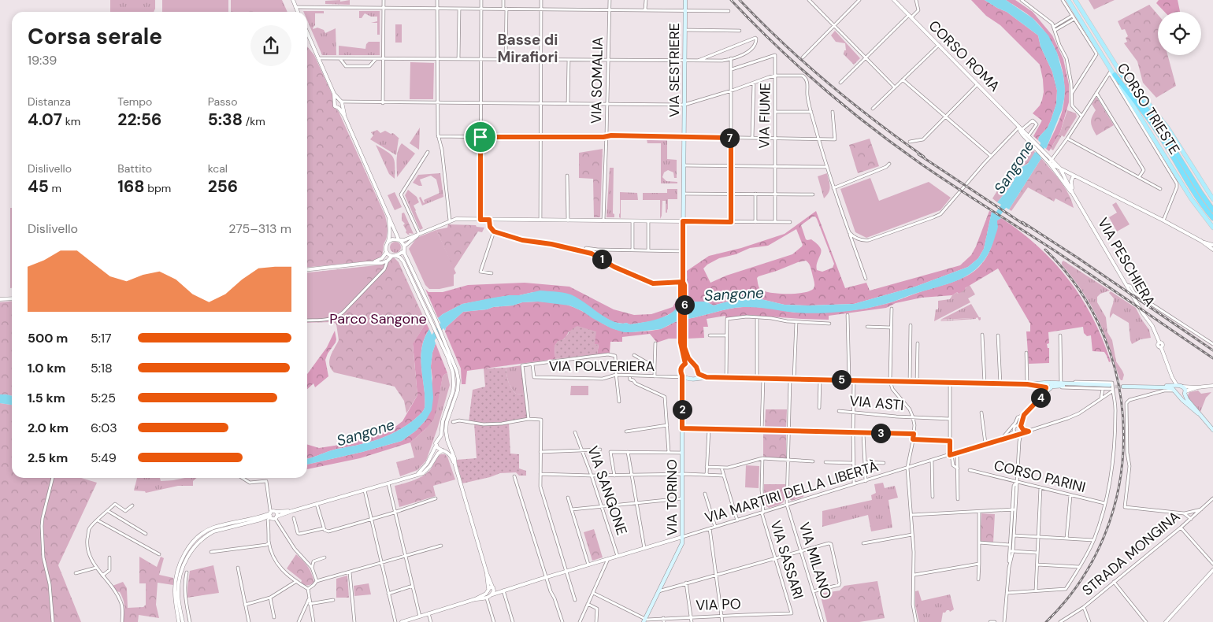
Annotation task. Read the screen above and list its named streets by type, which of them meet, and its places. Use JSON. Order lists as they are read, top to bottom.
{
  "streets": {
    "main road": ["VIA SESTRIERE", "CORSO TRIESTE", "VIA TORINO"],
    "street": [
      "CORSO ROMA",
      "VIA SOMALIA",
      "VIA FIUME",
      "VIA PESCHIERA",
      "VIA POLVERIERA",
      "VIA ASTI",
      "CORSO PARINI",
      "VIA SANGONE",
      "VIA MARTIRI DELLA LIBERTÀ",
      "STRADA MONGINA",
      "VIA SASSARI",
      "VIA MILANO",
      "VIA PO"
    ]
  },
  "crossings": [
    ["CORSO ROMA", "VIA PESCHIERA"],
    ["VIA POLVERIERA", "VIA TORINO"],
    ["VIA MARTIRI DELLA LIBERTÀ", "VIA TORINO"],
    ["VIA MARTIRI DELLA LIBERTÀ", "VIA SASSARI"],
    ["VIA MARTIRI DELLA LIBERTÀ", "VIA MILANO"],
    ["VIA TORINO", "VIA PO"],
    ["VIA SASSARI", "VIA PO"]
  ],
  "districts": ["Basse di Mirafiori"],
  "water": ["Sangone"],
  "parks": ["Parco Sangone"],
  "page": {
    "heading": ["Corsa serale", "19:39"],
    "stats": [
      ["Distanza", "4.07 km"],
      ["Tempo", "22:56"],
      ["Passo", "5:38 /km"],
      ["Dislivello", "45 m"],
      ["Battito", "168 bpm"],
      ["kcal", "256"]
    ],
    "pins": [
      "7",
      "1",
      "6",
      "5",
      "4",
      "2",
      "3"
    ],
    "chart": ["Dislivello", "275–313 m"],
    "list": [
      {
        "name": "500 m",
        "note": "5:17"
      },
      {
        "name": "1.0 km",
        "note": "5:18"
      },
      {
        "name": "1.5 km",
        "note": "5:25"
      },
      {
        "name": "2.0 km",
        "note": "6:03"
      },
      {
        "name": "2.5 km",
        "note": "5:49"
      }
    ]
  }
}
